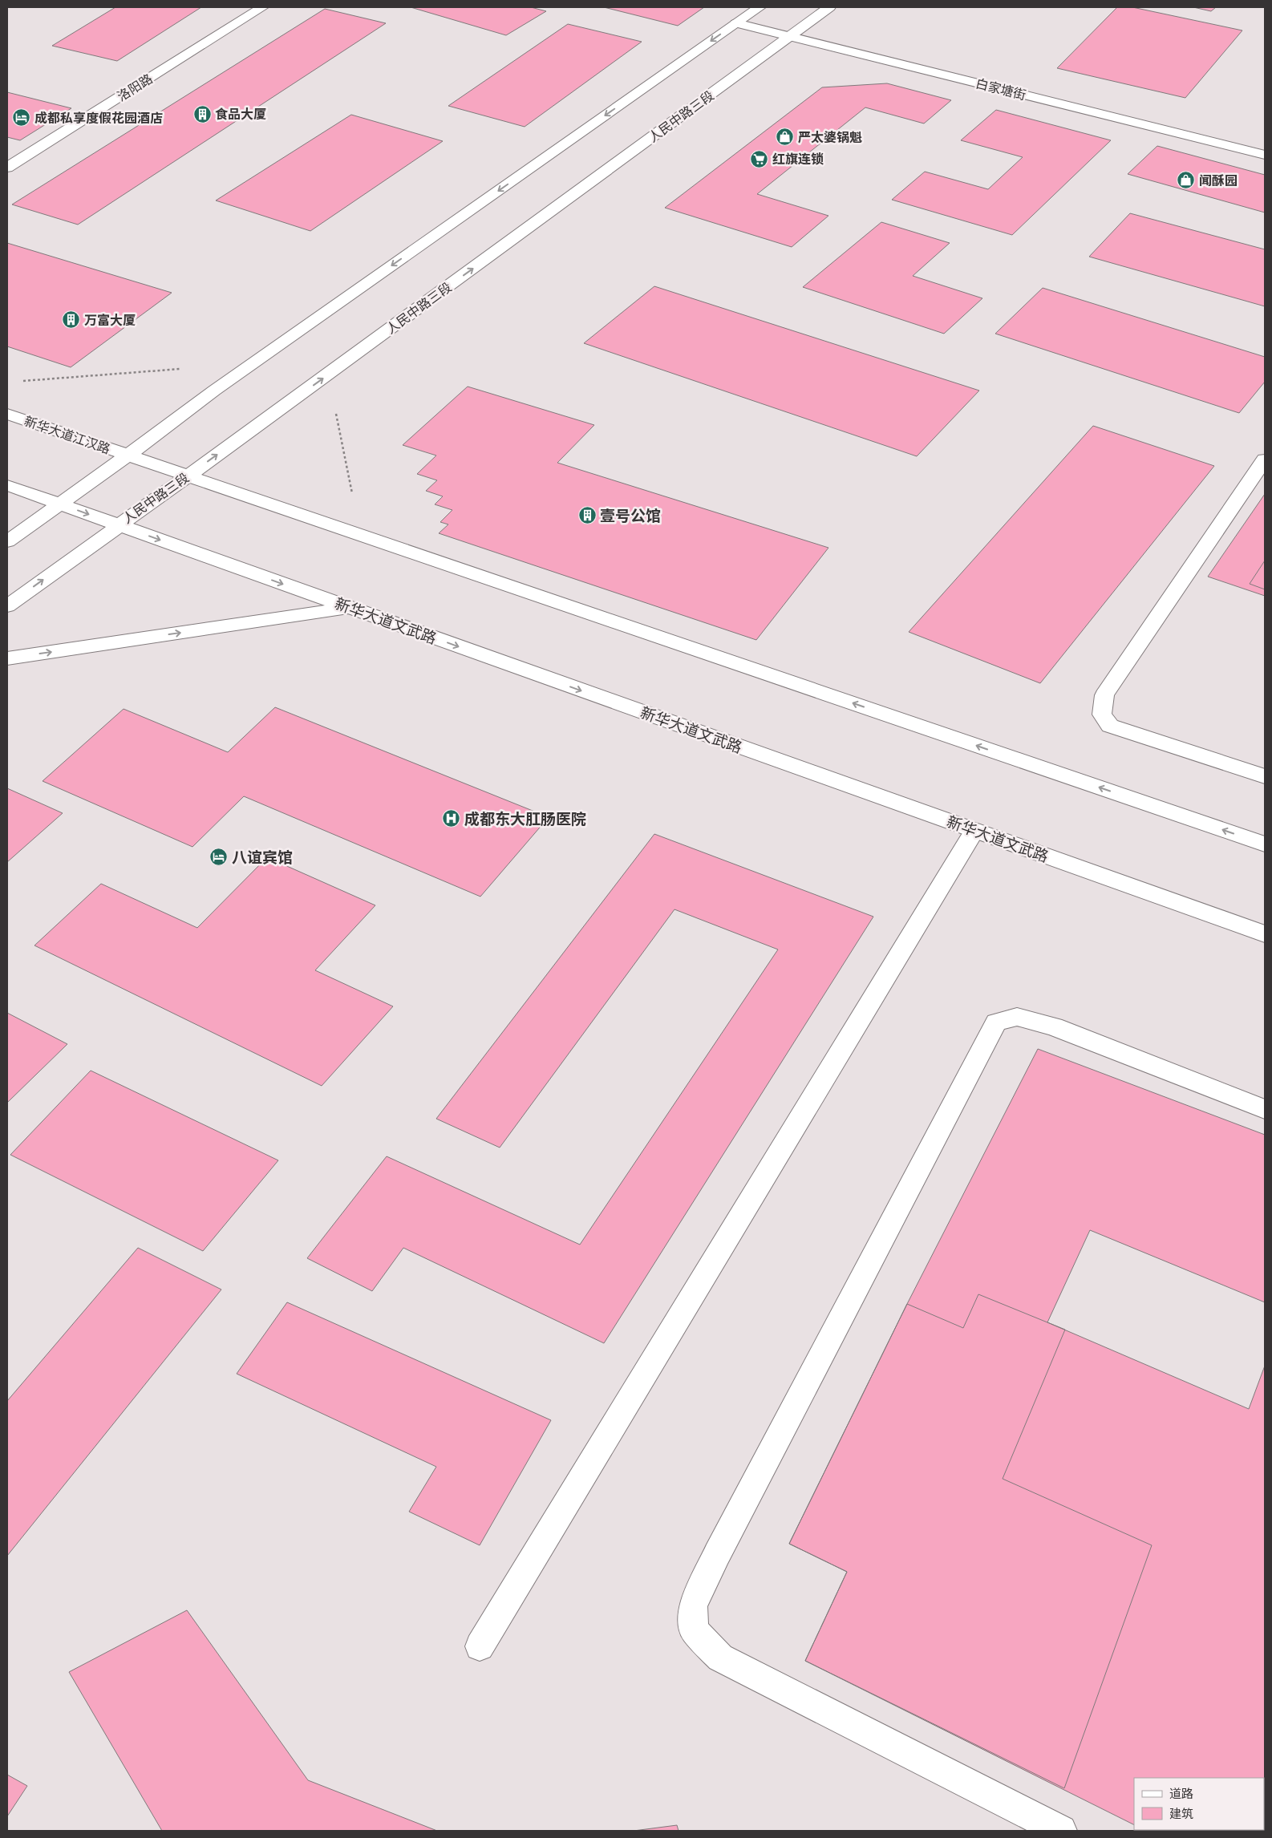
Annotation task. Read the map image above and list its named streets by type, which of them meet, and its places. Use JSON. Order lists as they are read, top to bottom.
{
  "streets": {
    "main road": [
      "洛阳路",
      "白家塘街",
      "人民中路三段",
      "新华大道江汉路",
      "新华大道文武路"
    ]
  },
  "crossings": [
    ["白家塘街", "人民中路三段"],
    ["人民中路三段", "新华大道文武路"]
  ],
  "places": {
    "building": ["食品大厦", "万富大厦", "壹号公馆"],
    "hotel": ["成都私享度假花园酒店", "八谊宾馆"],
    "shop": ["严太婆锅魁", "闻酥园"],
    "supermarket": ["红旗连锁"],
    "hospital": ["成都东大肛肠医院"]
  },
  "legend": ["道路", "建筑"]
}
